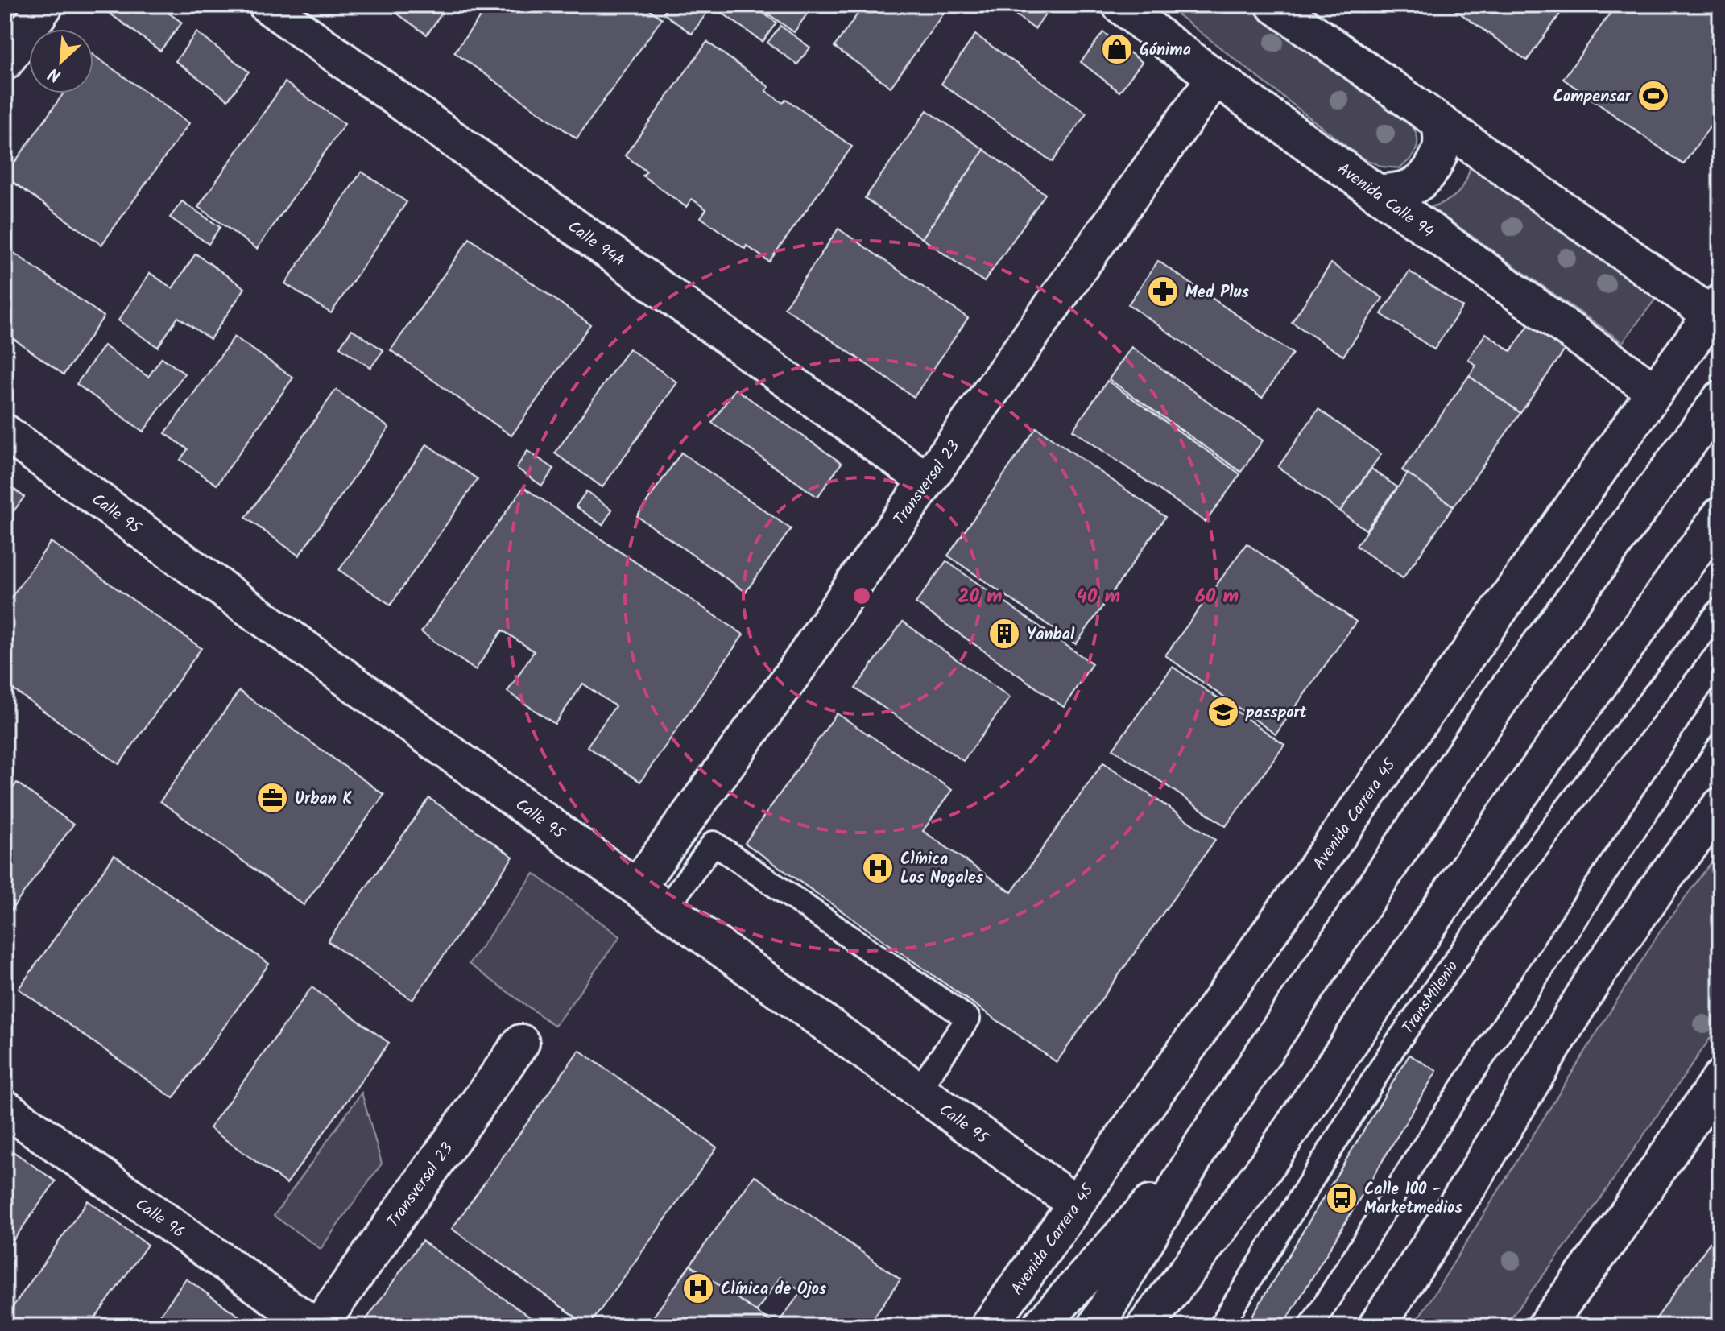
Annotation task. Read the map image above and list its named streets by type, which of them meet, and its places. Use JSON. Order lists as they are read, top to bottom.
{
  "streets": {
    "main road": [
      "Avenida Calle 94",
      "Calle 94A",
      "Transversal 23",
      "Calle 95",
      "Avenida Carrera 45",
      "Calle 96"
    ],
    "lane": ["TransMilenio"]
  },
  "crossings": [
    ["Avenida Calle 94", "Transversal 23"],
    ["Avenida Calle 94", "Avenida Carrera 45"],
    ["Calle 94A", "Transversal 23"],
    ["Transversal 23", "Calle 95"],
    ["Transversal 23", "Calle 96"],
    ["Calle 95", "Avenida Carrera 45"]
  ],
  "places": {
    "shop": ["Gónima"],
    "sports": ["Compensar"],
    "pharmacy": ["Med Plus"],
    "building": ["Yanbal"],
    "school or university": ["passport"],
    "office": ["Urban K"],
    "hospital": ["Clínica Los Nogales", "Clínica de Ojos"],
    "bus stop": ["Calle 100 - Marketmedios"]
  },
  "north": "bottom left",
  "rings": ["20 m", "40 m", "60 m"]
}
